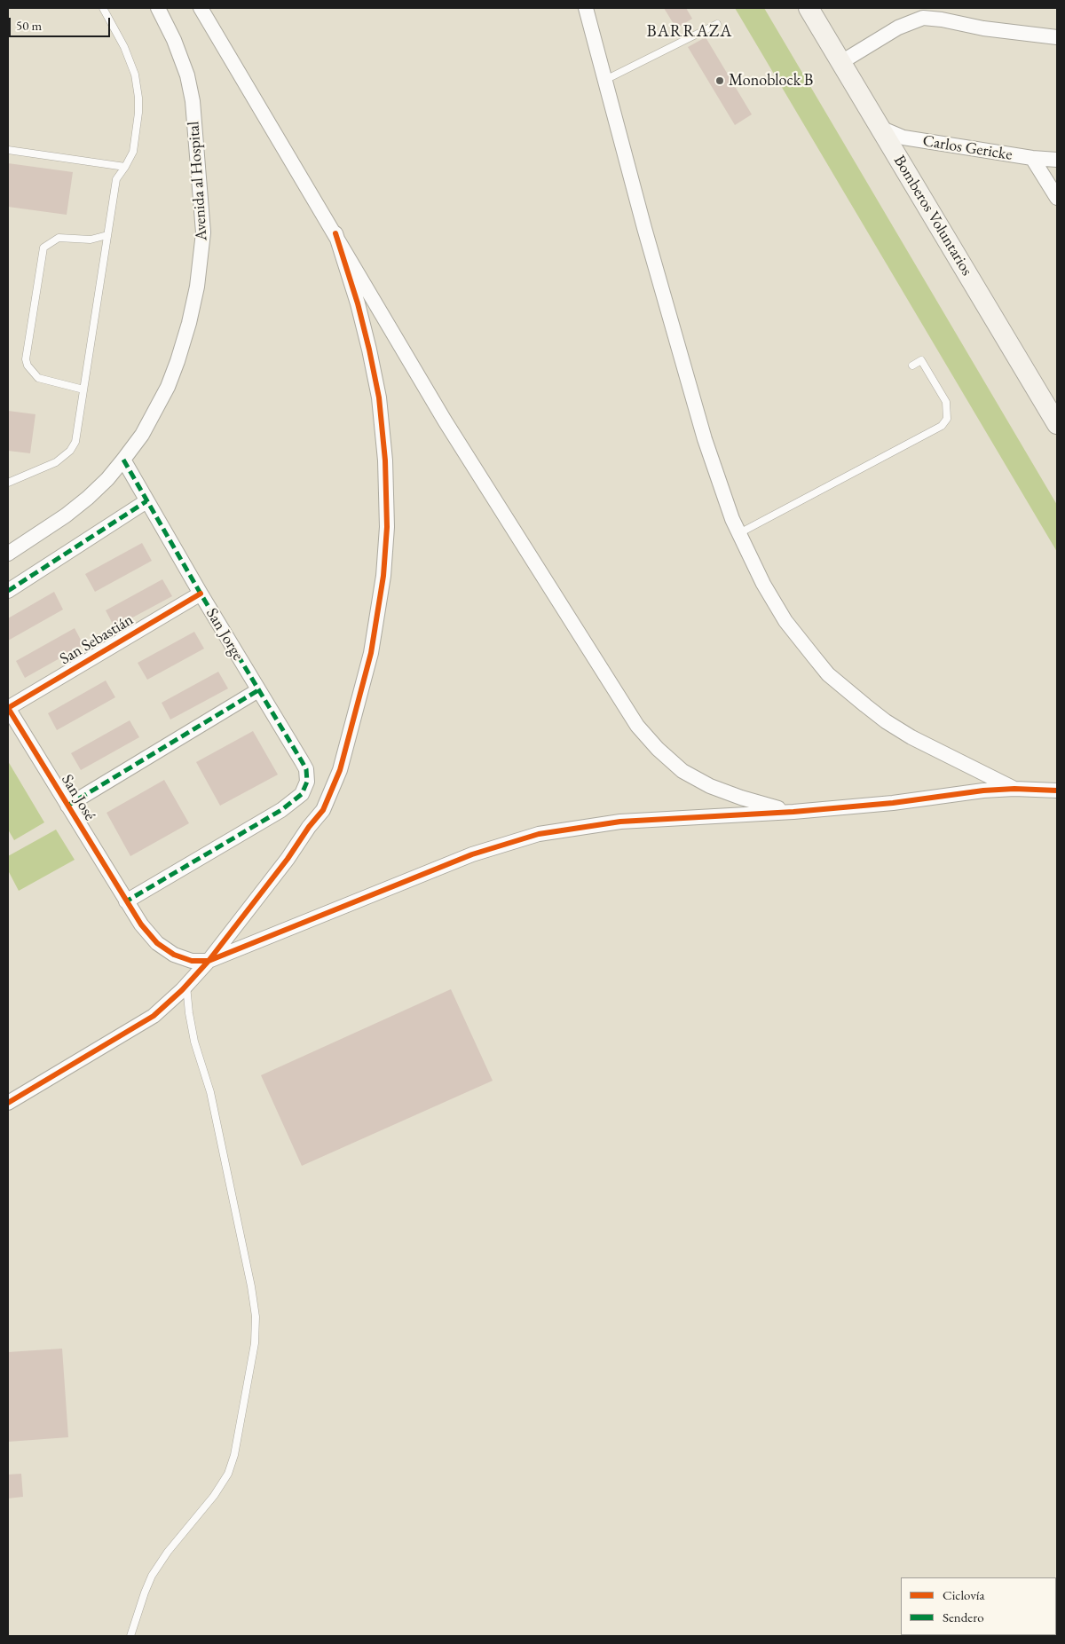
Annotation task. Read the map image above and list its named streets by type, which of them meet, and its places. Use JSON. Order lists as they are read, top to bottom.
{
  "streets": {
    "main road": ["Bomberos Voluntarios"],
    "street": [
      "Carlos Gericke",
      "Avenida al Hospital",
      "San Jorge",
      "San Sebastián",
      "San José"
    ]
  },
  "crossings": [
    ["Carlos Gericke", "Bomberos Voluntarios"],
    ["Avenida al Hospital", "San Jorge"],
    ["San Jorge", "San Sebastián"],
    ["San Jorge", "San José"],
    ["San Sebastián", "San José"]
  ],
  "districts": ["BARRAZA"],
  "places": ["Monoblock B"],
  "legend": ["Ciclovía", "Sendero"],
  "scale_bar": "50 m"
}
